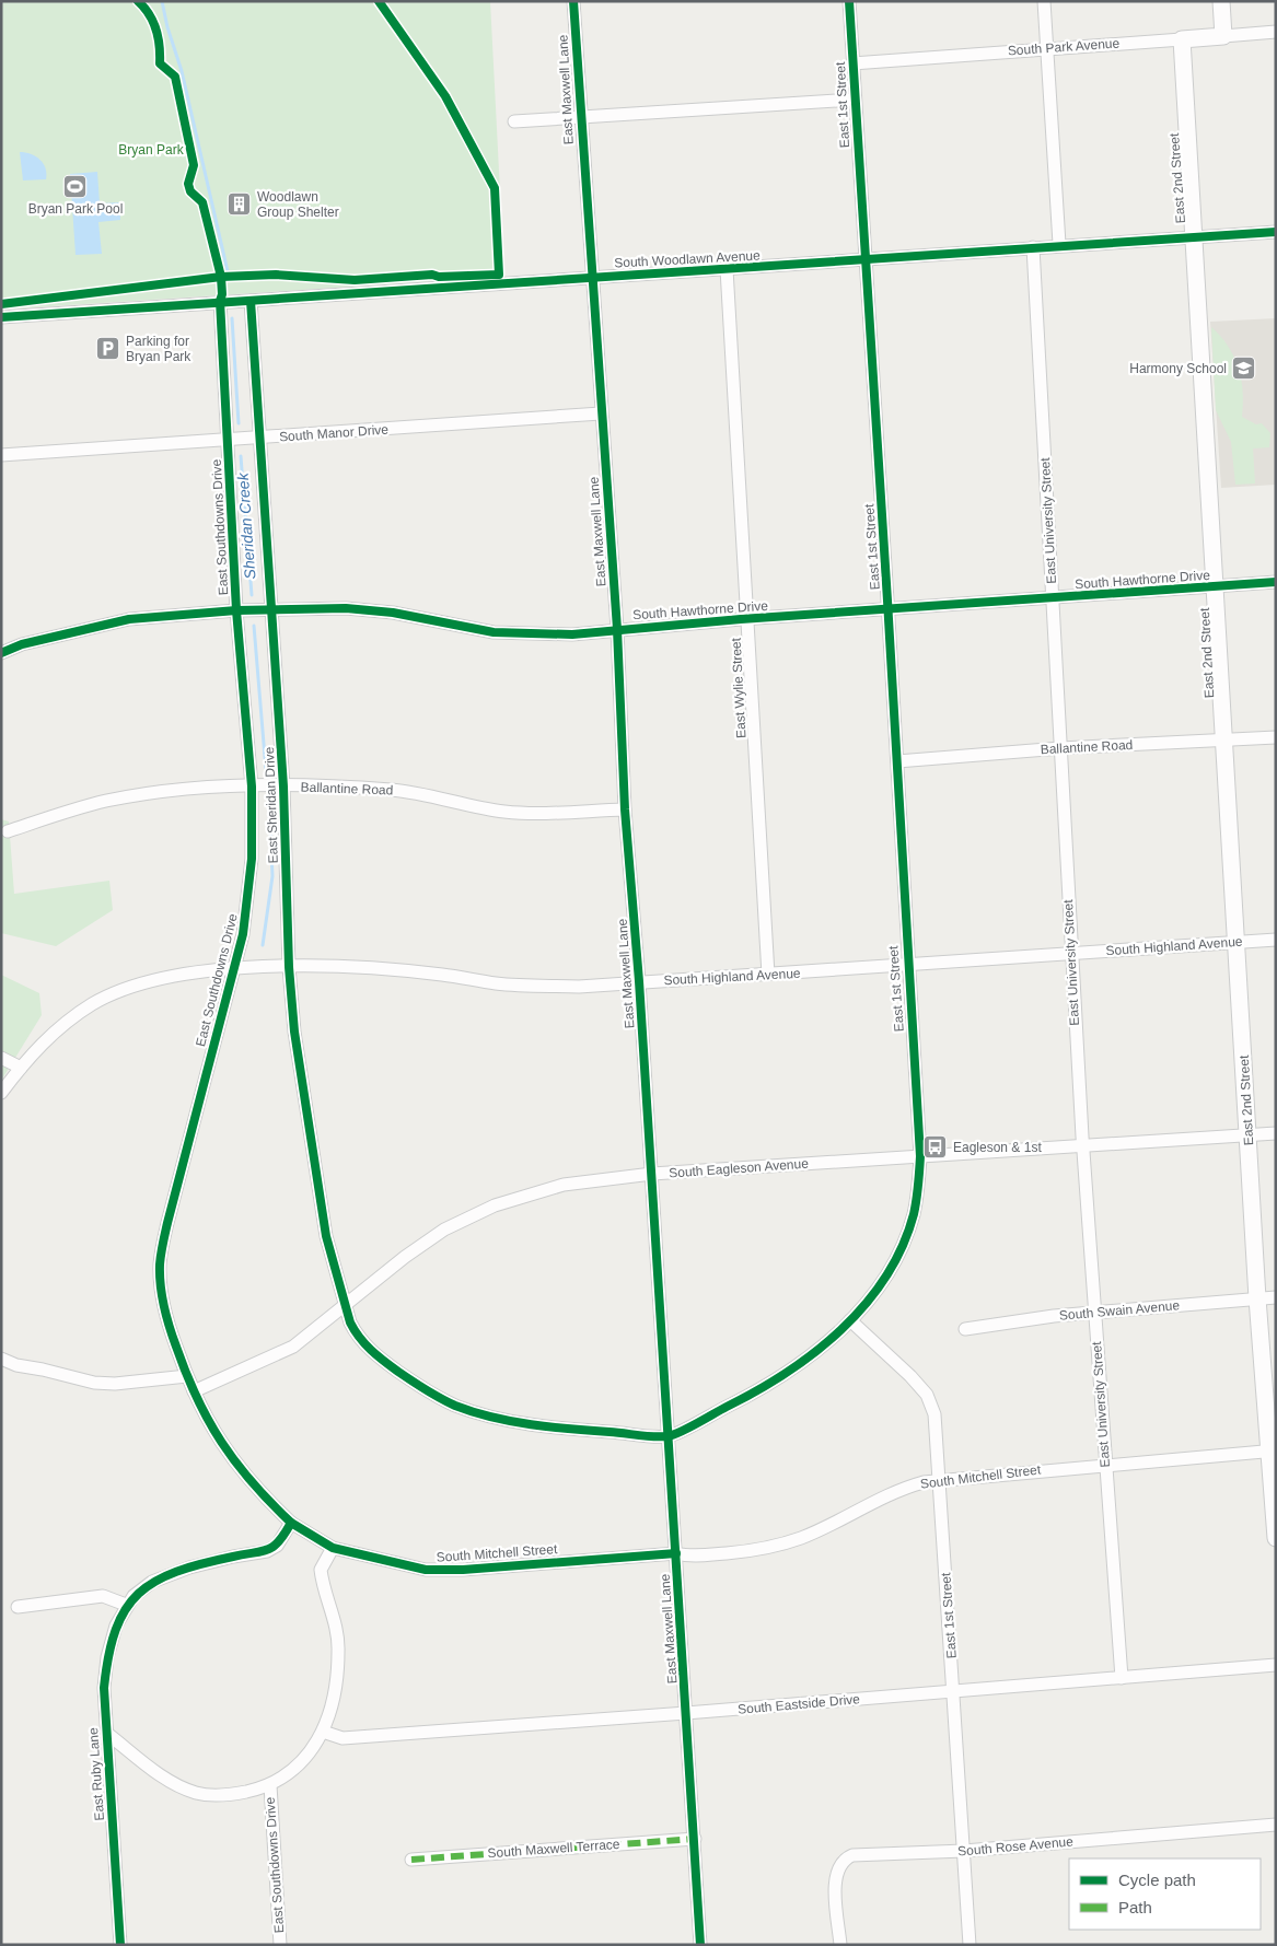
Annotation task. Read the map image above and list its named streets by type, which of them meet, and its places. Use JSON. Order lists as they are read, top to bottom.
{
  "streets": {
    "street": [
      "South Park Avenue",
      "East Maxwell Lane",
      "East 1st Street",
      "East 2nd Street",
      "South Woodlawn Avenue",
      "South Manor Drive",
      "East University Street",
      "East Southdowns Drive",
      "South Hawthorne Drive",
      "East Wylie Street",
      "Ballantine Road",
      "East Sheridan Drive",
      "South Highland Avenue",
      "South Eagleson Avenue",
      "South Swain Avenue",
      "South Mitchell Street",
      "South Eastside Drive",
      "East Ruby Lane",
      "South Rose Avenue",
      "South Maxwell Terrace"
    ]
  },
  "crossings": [
    ["South Park Avenue", "East 1st Street"],
    ["South Park Avenue", "East 2nd Street"],
    ["East Maxwell Lane", "East 1st Street"],
    ["East Maxwell Lane", "South Woodlawn Avenue"],
    ["East Maxwell Lane", "South Manor Drive"],
    ["East Maxwell Lane", "South Hawthorne Drive"],
    ["East Maxwell Lane", "Ballantine Road"],
    ["East Maxwell Lane", "East Sheridan Drive"],
    ["East Maxwell Lane", "South Highland Avenue"],
    ["East Maxwell Lane", "South Eagleson Avenue"],
    ["East Maxwell Lane", "South Mitchell Street"],
    ["East Maxwell Lane", "South Eastside Drive"],
    ["East Maxwell Lane", "South Maxwell Terrace"],
    ["East 1st Street", "South Woodlawn Avenue"],
    ["East 1st Street", "South Hawthorne Drive"],
    ["East 1st Street", "Ballantine Road"],
    ["East 1st Street", "East Sheridan Drive"],
    ["East 1st Street", "South Highland Avenue"],
    ["East 1st Street", "South Eagleson Avenue"],
    ["East 1st Street", "South Mitchell Street"],
    ["East 1st Street", "South Eastside Drive"],
    ["East 1st Street", "South Rose Avenue"],
    ["East 2nd Street", "South Woodlawn Avenue"],
    ["East 2nd Street", "South Hawthorne Drive"],
    ["East 2nd Street", "Ballantine Road"],
    ["East 2nd Street", "South Highland Avenue"],
    ["East 2nd Street", "South Eagleson Avenue"],
    ["East 2nd Street", "South Swain Avenue"],
    ["East 2nd Street", "South Mitchell Street"],
    ["South Woodlawn Avenue", "East University Street"],
    ["South Woodlawn Avenue", "East Southdowns Drive"],
    ["South Woodlawn Avenue", "East Wylie Street"],
    ["South Woodlawn Avenue", "East Sheridan Drive"],
    ["South Manor Drive", "East Southdowns Drive"],
    ["South Manor Drive", "East Sheridan Drive"],
    ["East University Street", "South Hawthorne Drive"],
    ["East University Street", "Ballantine Road"],
    ["East University Street", "South Highland Avenue"],
    ["East University Street", "South Eagleson Avenue"],
    ["East University Street", "South Swain Avenue"],
    ["East University Street", "South Mitchell Street"],
    ["East University Street", "South Eastside Drive"],
    ["East Southdowns Drive", "South Hawthorne Drive"],
    ["East Southdowns Drive", "Ballantine Road"],
    ["East Southdowns Drive", "South Highland Avenue"],
    ["East Southdowns Drive", "South Eagleson Avenue"],
    ["East Southdowns Drive", "South Mitchell Street"],
    ["South Hawthorne Drive", "East Wylie Street"],
    ["South Hawthorne Drive", "East Sheridan Drive"],
    ["East Wylie Street", "South Highland Avenue"],
    ["Ballantine Road", "East Sheridan Drive"],
    ["East Sheridan Drive", "South Highland Avenue"],
    ["East Sheridan Drive", "South Eagleson Avenue"]
  ],
  "water": ["Sheridan Creek"],
  "parks": ["Bryan Park"],
  "places": {
    "sports": ["Bryan Park Pool"],
    "building": ["Woodlawn Group Shelter"],
    "parking": ["Parking for Bryan Park"],
    "school or university": ["Harmony School"],
    "bus stop": ["Eagleson & 1st"]
  },
  "legend": ["Cycle path", "Path"]
}
